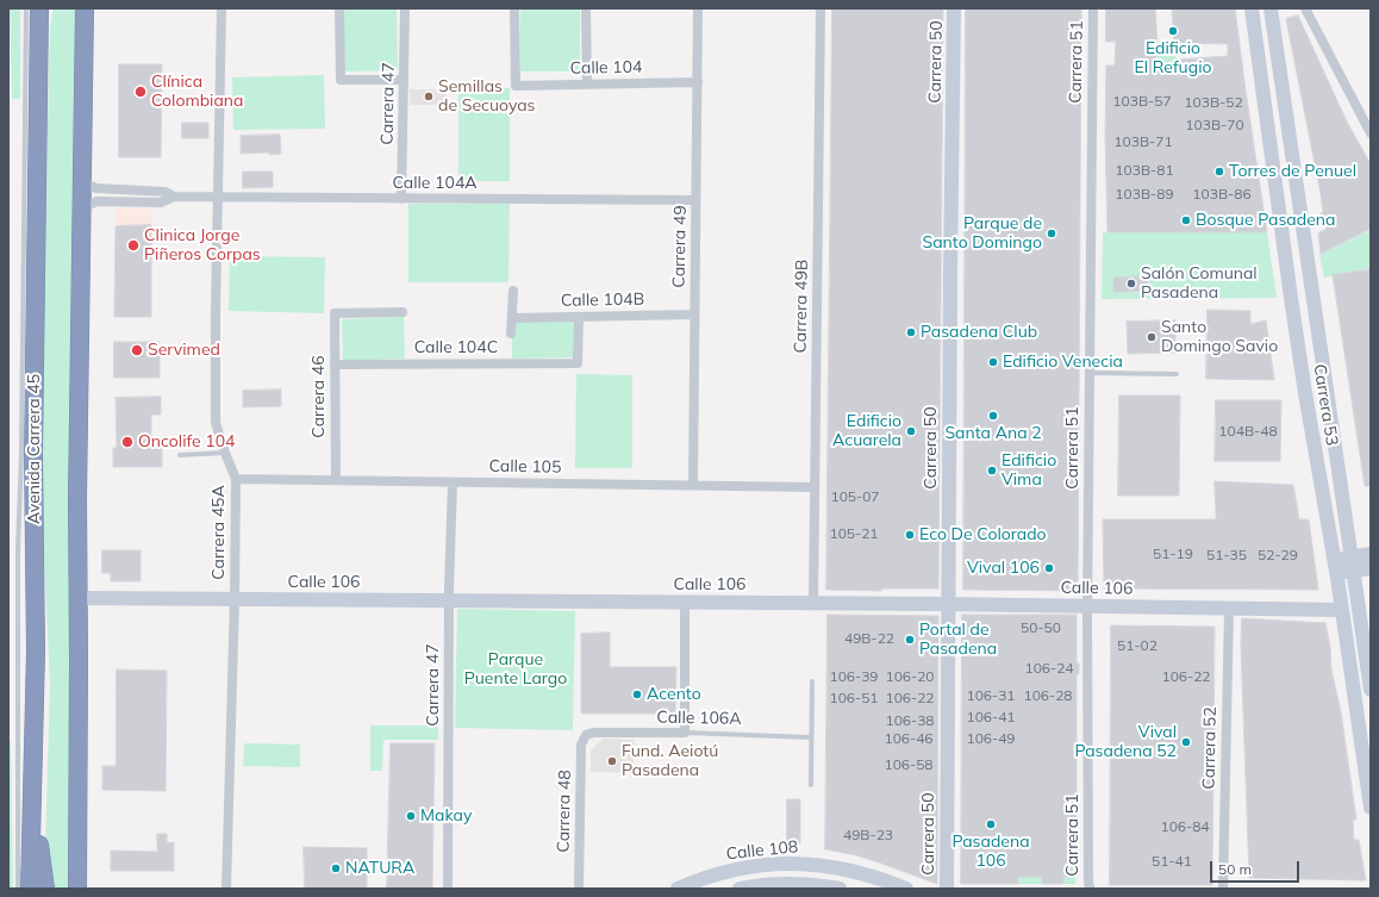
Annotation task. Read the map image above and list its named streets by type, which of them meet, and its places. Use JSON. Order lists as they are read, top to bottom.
{
  "streets": {
    "highway": ["Avenida Carrera 45"],
    "street": [
      "Carrera 50",
      "Carrera 51",
      "Calle 104",
      "Carrera 47",
      "Calle 104A",
      "Carrera 49",
      "Calle 104B",
      "Carrera 49B",
      "Calle 104C",
      "Carrera 46",
      "Carrera 53",
      "Calle 105",
      "Carrera 45A",
      "Calle 106",
      "Calle 106A",
      "Carrera 52",
      "Carrera 48",
      "Calle 108"
    ]
  },
  "crossings": [
    ["Carrera 50", "Calle 106"],
    ["Carrera 51", "Calle 106"],
    ["Calle 104", "Carrera 49"],
    ["Carrera 47", "Calle 104A"],
    ["Carrera 47", "Calle 105"],
    ["Carrera 47", "Calle 106"],
    ["Calle 104A", "Carrera 49"],
    ["Calle 104A", "Carrera 45A"],
    ["Carrera 49", "Calle 104B"],
    ["Carrera 49", "Calle 105"],
    ["Calle 104B", "Calle 104C"],
    ["Carrera 49B", "Calle 105"],
    ["Carrera 49B", "Calle 106"],
    ["Calle 104C", "Carrera 46"],
    ["Carrera 46", "Calle 105"],
    ["Carrera 53", "Calle 106"],
    ["Calle 105", "Carrera 45A"],
    ["Carrera 45A", "Calle 106"],
    ["Calle 106", "Carrera 52"],
    ["Calle 106A", "Carrera 48"]
  ],
  "parks": ["Parque Puente Largo"],
  "places": [
    "Edificio El Refugio",
    "Clínica Colombiana",
    "Semillas de Secuoyas",
    "Torres de Penuel",
    "Bosque Pasadena",
    "Parque de Santo Domingo",
    "Clinica Jorge Piñeros Corpas",
    "Salón Comunal Pasadena",
    "Pasadena Club",
    "Santo Domingo Savio",
    "Servimed",
    "Edificio Venecia",
    "Santa Ana 2",
    "Edificio Acuarela",
    "Oncolife 104",
    "Edificio Vima",
    "Eco De Colorado",
    "Vival 106",
    "Portal de Pasadena",
    "Acento",
    "Vival Pasadena 52",
    "Fund. Aeiotú Pasadena",
    "Makay",
    "Pasadena 106",
    "NATURA"
  ],
  "house_numbers": [
    "103B-57",
    "103B-52",
    "103B-70",
    "103B-71",
    "103B-81",
    "103B-89",
    "103B-86",
    "104B-48",
    "105-07",
    "105-21",
    "51-19",
    "51-35",
    "52-29",
    "50-50",
    "49B-22",
    "51-02",
    "106-24",
    "106-39",
    "106-20",
    "106-22",
    "106-31",
    "106-28",
    "106-51",
    "106-22",
    "106-41",
    "106-38",
    "106-46",
    "106-49",
    "106-58",
    "106-84",
    "49B-23",
    "51-41"
  ],
  "scale_bar": "50 m"
}
